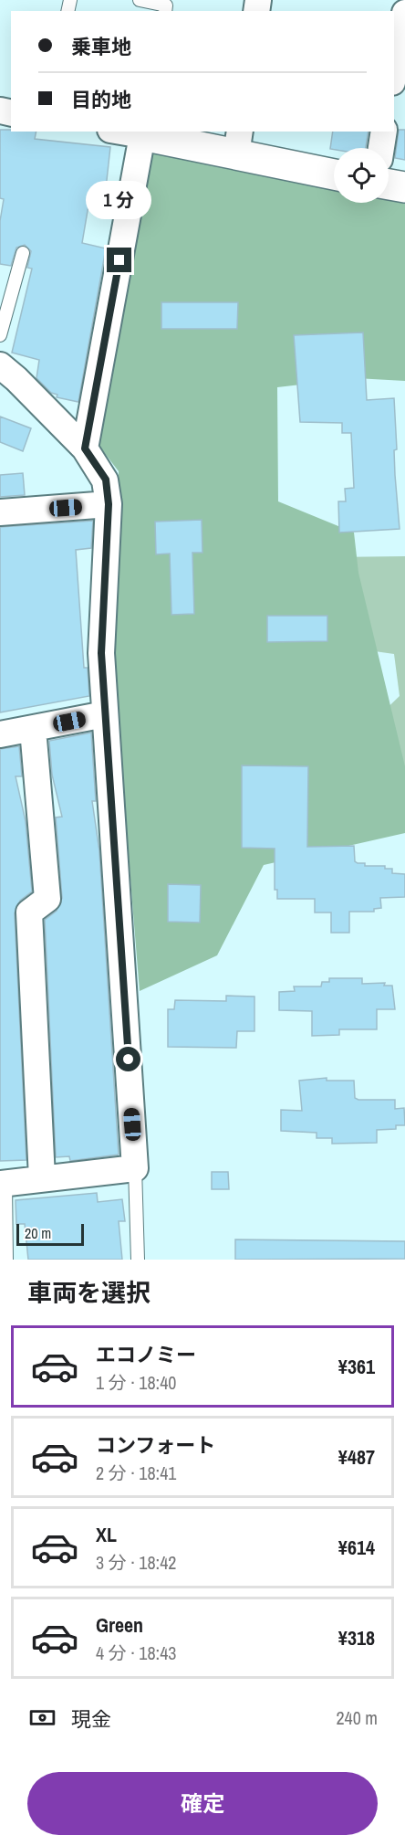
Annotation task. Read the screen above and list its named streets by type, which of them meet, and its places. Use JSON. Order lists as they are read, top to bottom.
{
  "scale_bar": "20 m",
  "page": {
    "banner": ["乗車地", "目的地"],
    "bubble": "1 分",
    "scale": "20 m",
    "heading": "車両を選択",
    "list": [
      {
        "name": "エコノミー",
        "note": "1 分 · 18:40",
        "value": "¥361"
      },
      {
        "name": "コンフォート",
        "note": "2 分 · 18:41",
        "value": "¥487"
      },
      {
        "name": "XL",
        "note": "3 分 · 18:42",
        "value": "¥614"
      },
      {
        "name": "Green",
        "note": "4 分 · 18:43",
        "value": "¥318"
      }
    ],
    "pay": ["現金", "240 m"],
    "buttons": "確定"
  }
}
